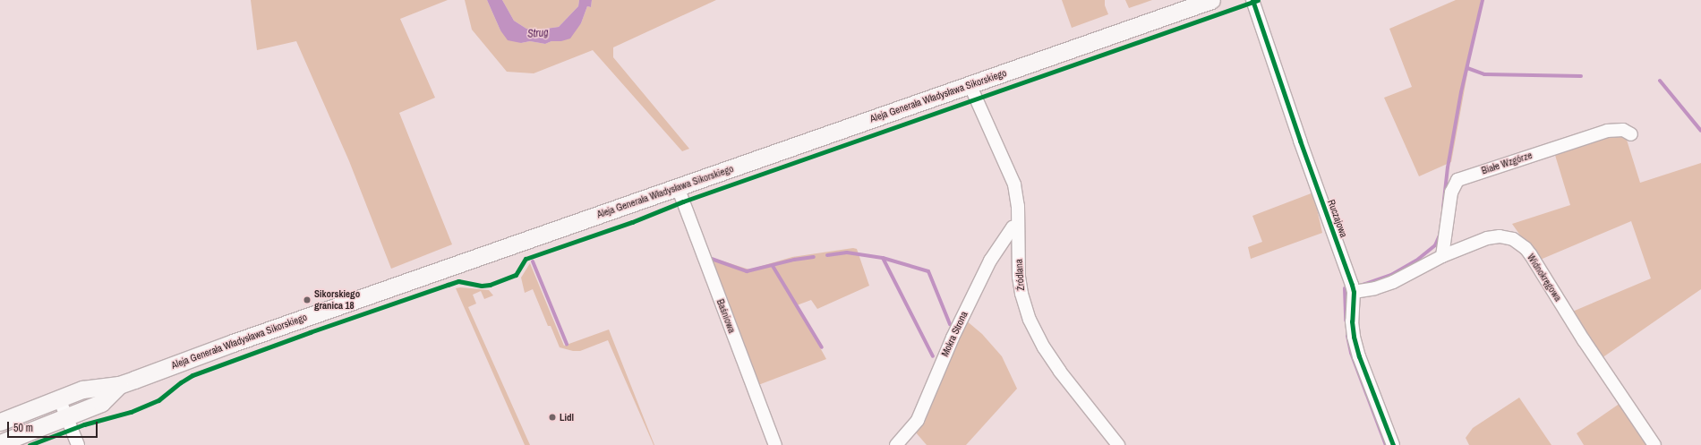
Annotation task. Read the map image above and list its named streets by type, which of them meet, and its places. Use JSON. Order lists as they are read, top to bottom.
{
  "streets": {
    "main road": ["Aleja Generała Władysława Sikorskiego"],
    "street": [
      "Białe Wzgórze",
      "Ruczajowa",
      "Źródlana",
      "Widnokręgowa",
      "Baśniowa",
      "Mokra Strona"
    ]
  },
  "crossings": [
    ["Aleja Generała Władysława Sikorskiego", "Źródlana"],
    ["Aleja Generała Władysława Sikorskiego", "Baśniowa"],
    ["Białe Wzgórze", "Widnokręgowa"],
    ["Ruczajowa", "Widnokręgowa"],
    ["Źródlana", "Mokra Strona"]
  ],
  "water": ["Strug"],
  "places": ["Sikorskiego granica 18", "Lidl"],
  "scale_bar": "50 m"
}
